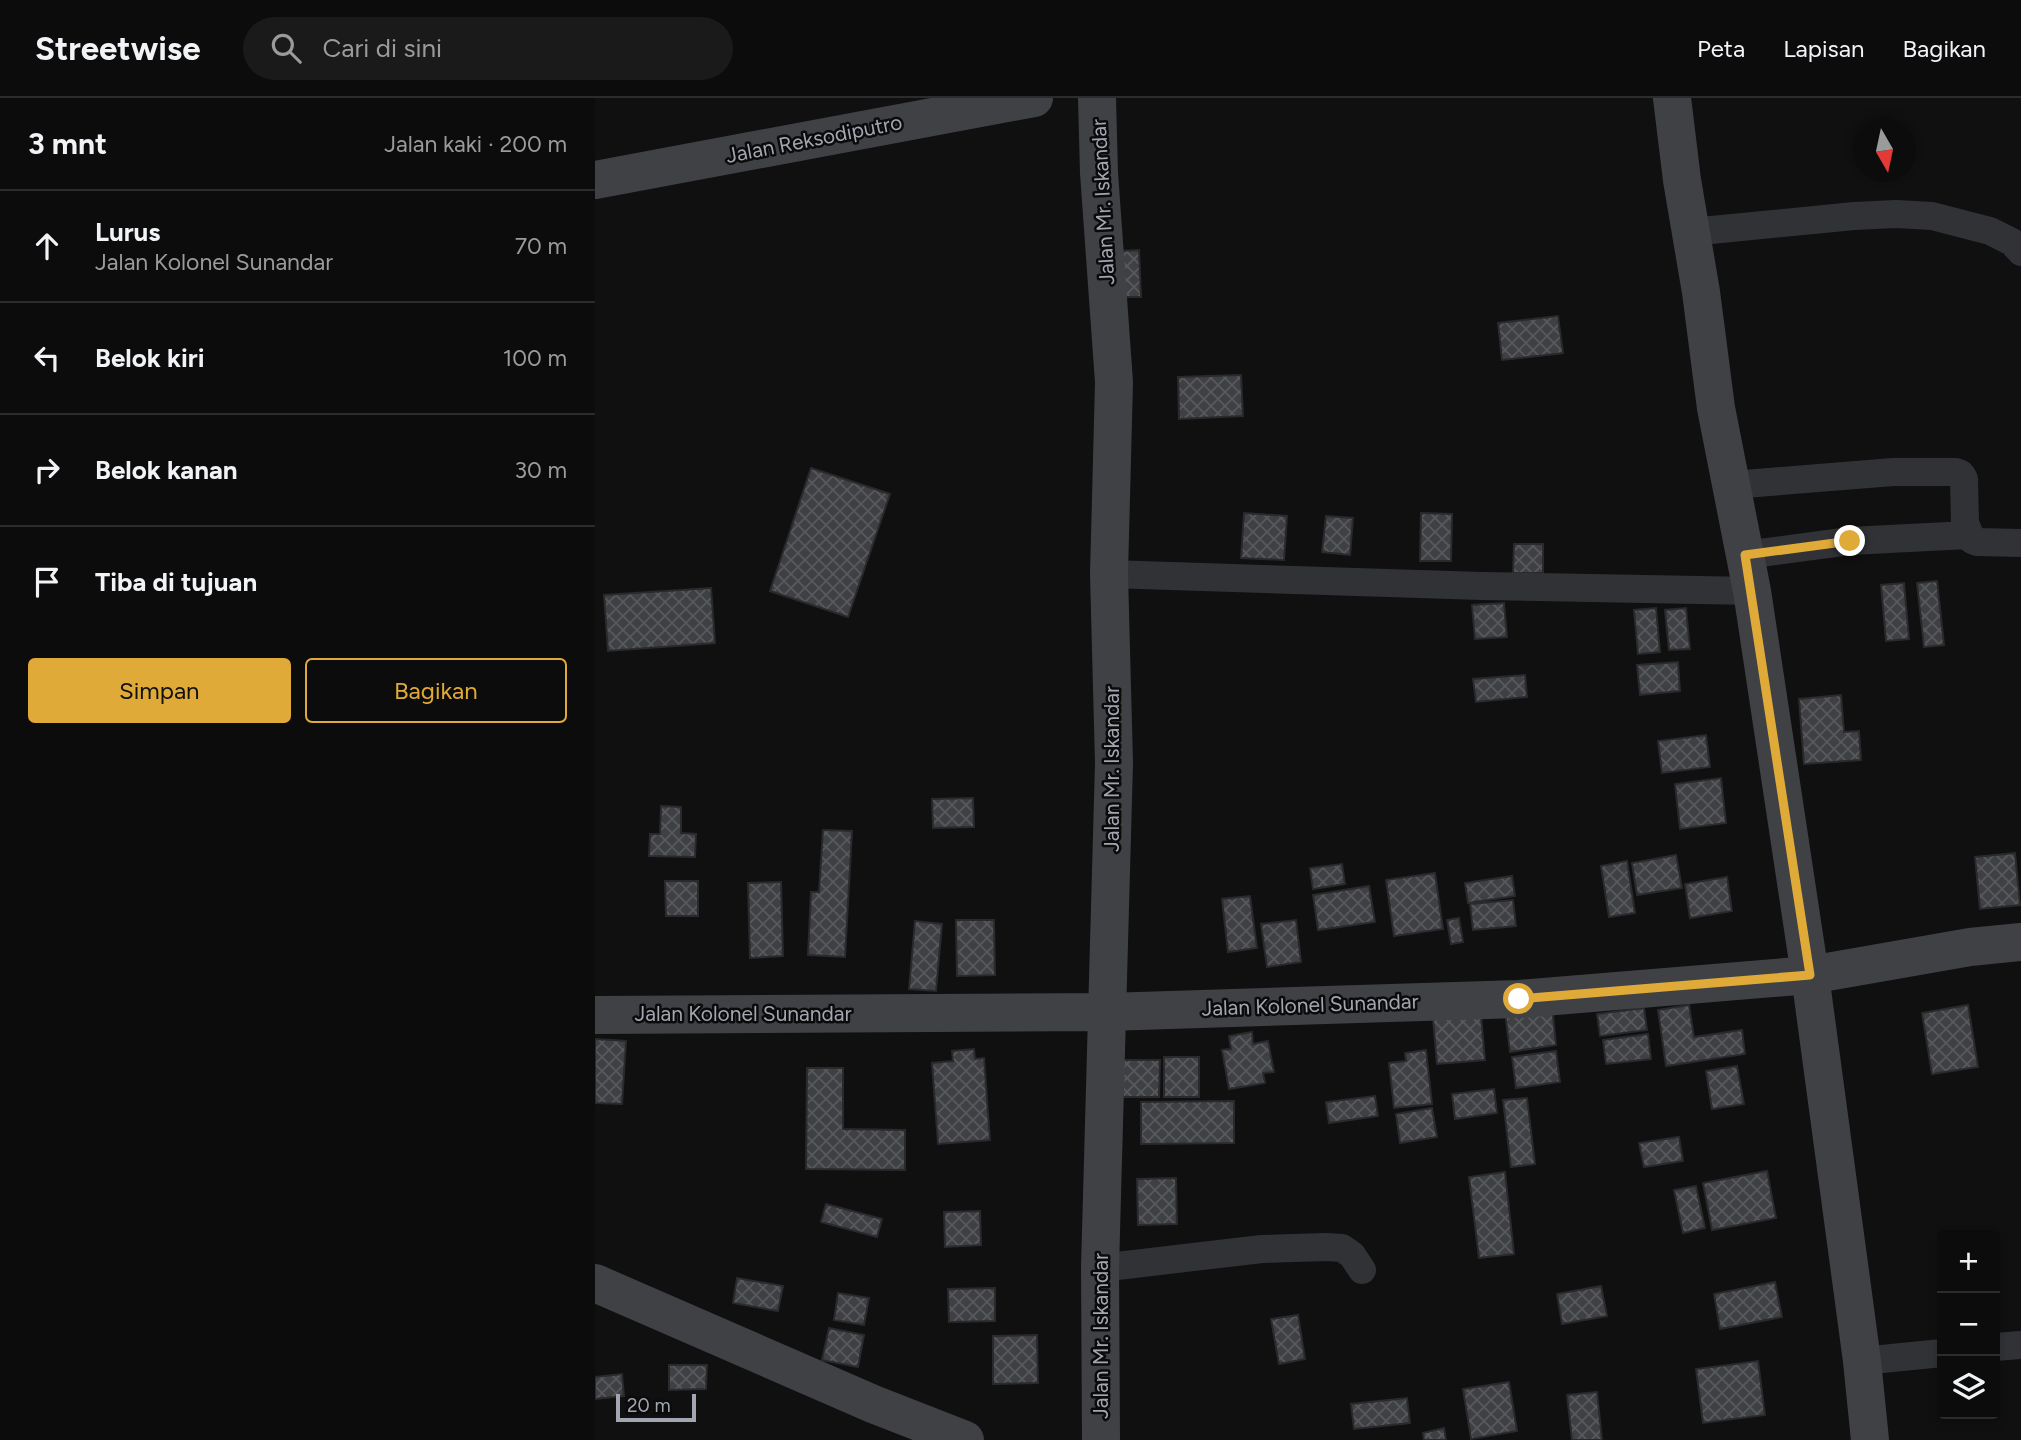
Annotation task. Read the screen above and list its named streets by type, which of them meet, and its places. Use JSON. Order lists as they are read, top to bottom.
{
  "streets": {
    "main road": ["Jalan Reksodiputro", "Jalan Mr. Iskandar", "Jalan Kolonel Sunandar"]
  },
  "crossings": [
    ["Jalan Mr. Iskandar", "Jalan Kolonel Sunandar"]
  ],
  "scale_bar": "20 m",
  "north": "bottom",
  "page": {
    "header": "Streetwise",
    "search": "Cari di sini",
    "nav": ["Peta", "Lapisan", "Bagikan"],
    "heading": ["3 mnt", "Jalan kaki · 200 m"],
    "list": [
      ["Lurus", "Jalan Kolonel Sunandar", "70 m"],
      ["Belok kiri", "100 m"],
      ["Belok kanan", "30 m"],
      "Tiba di tujuan"
    ],
    "buttons": ["Simpan", "Bagikan"],
    "map_buttons": ["+", "−"],
    "scale": "20 m"
  }
}
